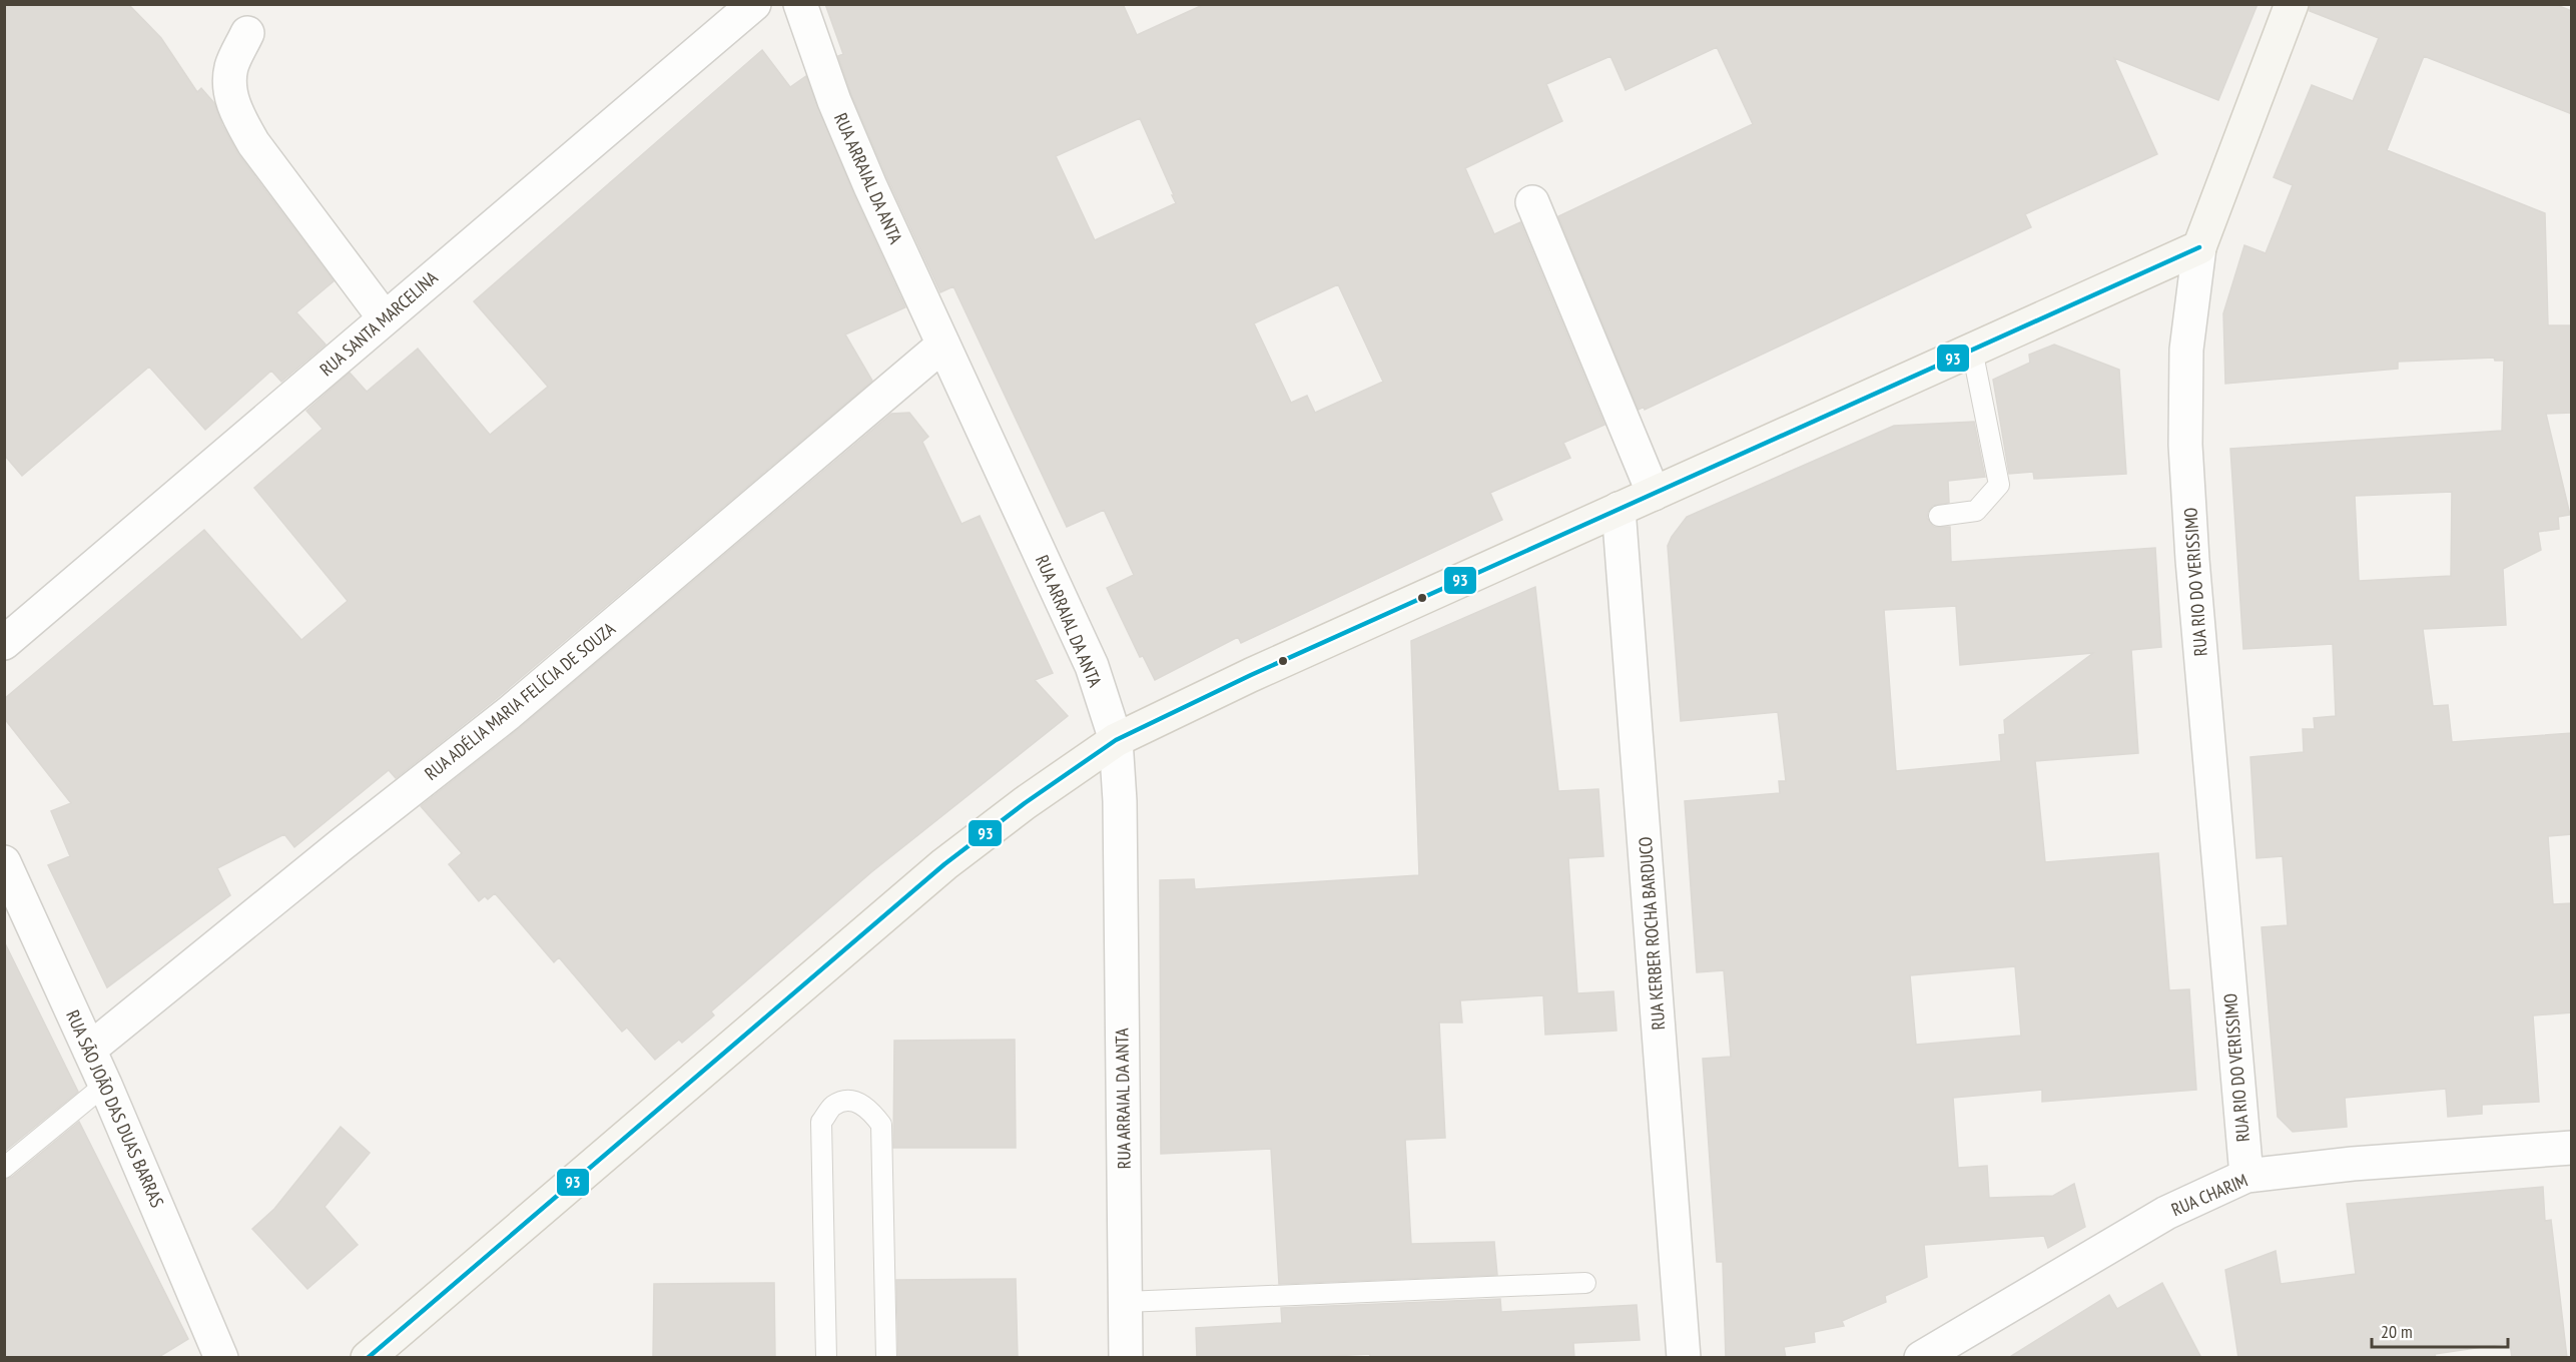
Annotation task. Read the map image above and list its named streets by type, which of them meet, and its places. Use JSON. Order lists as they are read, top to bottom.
{
  "streets": {
    "street": [
      "RUA ARRAIAL DA ANTA",
      "RUA SANTA MARCELINA",
      "RUA RIO DO VERISSIMO",
      "RUA ADÉLIA MARIA FELÍCIA DE SOUZA",
      "RUA KERBER ROCHA BARDUCO",
      "RUA SÃO JOÃO DAS DUAS BARRAS",
      "RUA CHARIM"
    ]
  },
  "crossings": [
    ["RUA ARRAIAL DA ANTA", "RUA ADÉLIA MARIA FELÍCIA DE SOUZA"],
    ["RUA RIO DO VERISSIMO", "RUA CHARIM"],
    ["RUA ADÉLIA MARIA FELÍCIA DE SOUZA", "RUA SÃO JOÃO DAS DUAS BARRAS"]
  ],
  "lines": ["transit line 93"],
  "scale_bar": "20 m"
}
